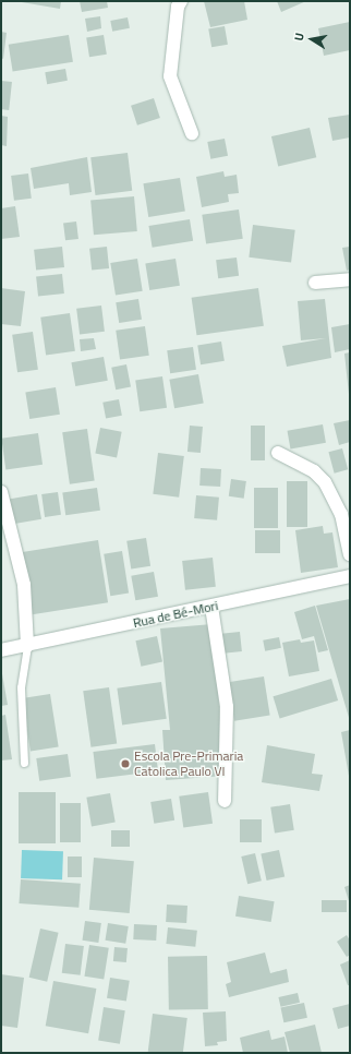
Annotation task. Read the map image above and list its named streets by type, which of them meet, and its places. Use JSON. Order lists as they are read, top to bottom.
{
  "streets": {
    "street": ["Rua de Bé-Mori"]
  },
  "places": ["Escola Pre-Primaria Catolica Paulo VI"],
  "north": "left"
}
